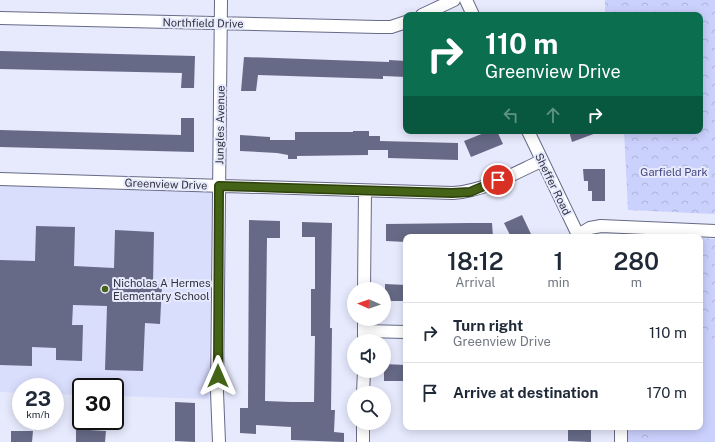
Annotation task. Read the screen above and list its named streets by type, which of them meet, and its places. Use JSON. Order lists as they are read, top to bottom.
{
  "streets": {
    "street": [
      "Northfield Drive",
      "Jungles Avenue",
      "Greenview Drive",
      "Sheffer Road"
    ]
  },
  "crossings": [
    ["Northfield Drive", "Jungles Avenue"],
    ["Jungles Avenue", "Greenview Drive"],
    ["Greenview Drive", "Sheffer Road"]
  ],
  "parks": ["Garfield Park"],
  "places": ["Nicholas A Hermes Elementary School"],
  "north": "left",
  "page": {
    "turn": ["110 m", "Greenview Drive"],
    "eta": [
      "18:12",
      "Arrival",
      "1",
      "min",
      "280",
      "m"
    ],
    "list": [
      {
        "name": "Turn right",
        "note": "Greenview Drive",
        "value": "110 m"
      },
      {
        "name": "Arrive at destination",
        "value": "170 m"
      }
    ],
    "speed": "23 km/h",
    "limit": "30"
  }
}
